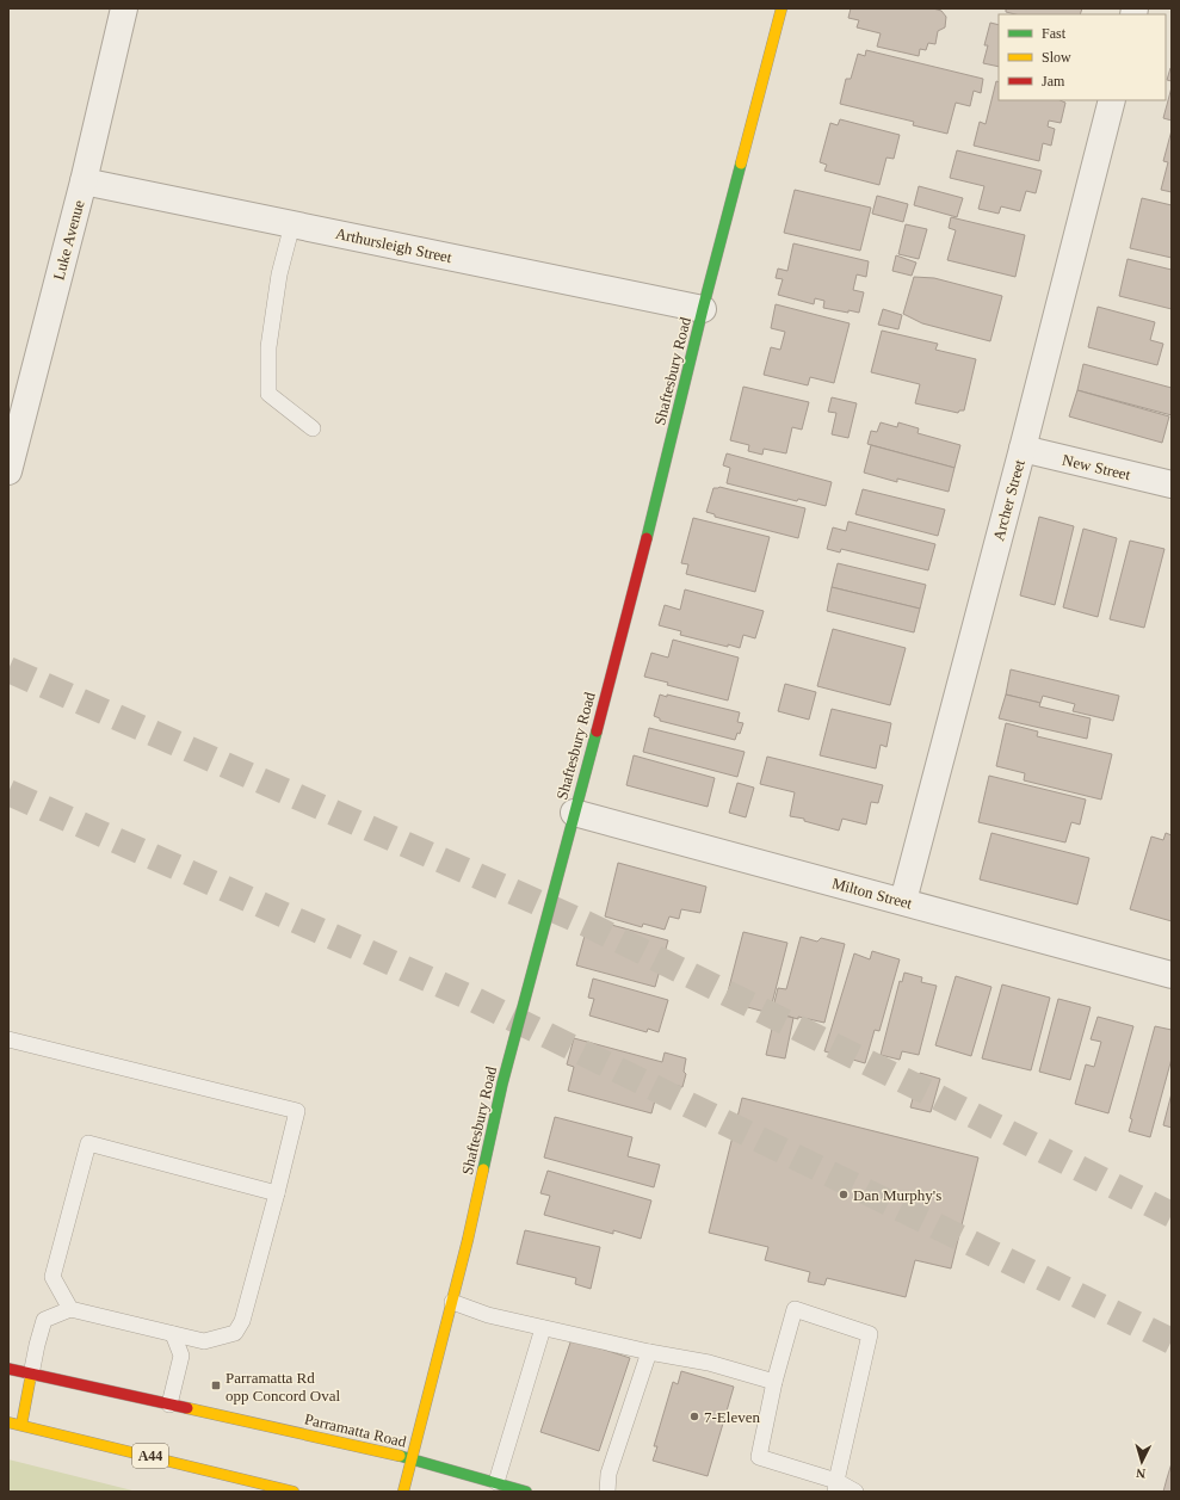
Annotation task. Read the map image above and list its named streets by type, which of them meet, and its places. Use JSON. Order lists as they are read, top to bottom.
{
  "streets": {
    "main road": ["Shaftesbury Road", "Parramatta Road", "A44"],
    "street": [
      "Luke Avenue",
      "Arthursleigh Street",
      "New Street",
      "Archer Street",
      "Milton Street"
    ]
  },
  "crossings": [
    ["Luke Avenue", "Arthursleigh Street"],
    ["Arthursleigh Street", "Shaftesbury Road"],
    ["Shaftesbury Road", "Milton Street"],
    ["Shaftesbury Road", "Parramatta Road"],
    ["New Street", "Archer Street"],
    ["Archer Street", "Milton Street"]
  ],
  "places": {
    "other": ["Dan Murphy's", "7-Eleven"],
    "transit": ["Parramatta Rd opp Concord Oval"]
  },
  "legend": ["Fast", "Slow", "Jam"],
  "north": "bottom"
}
